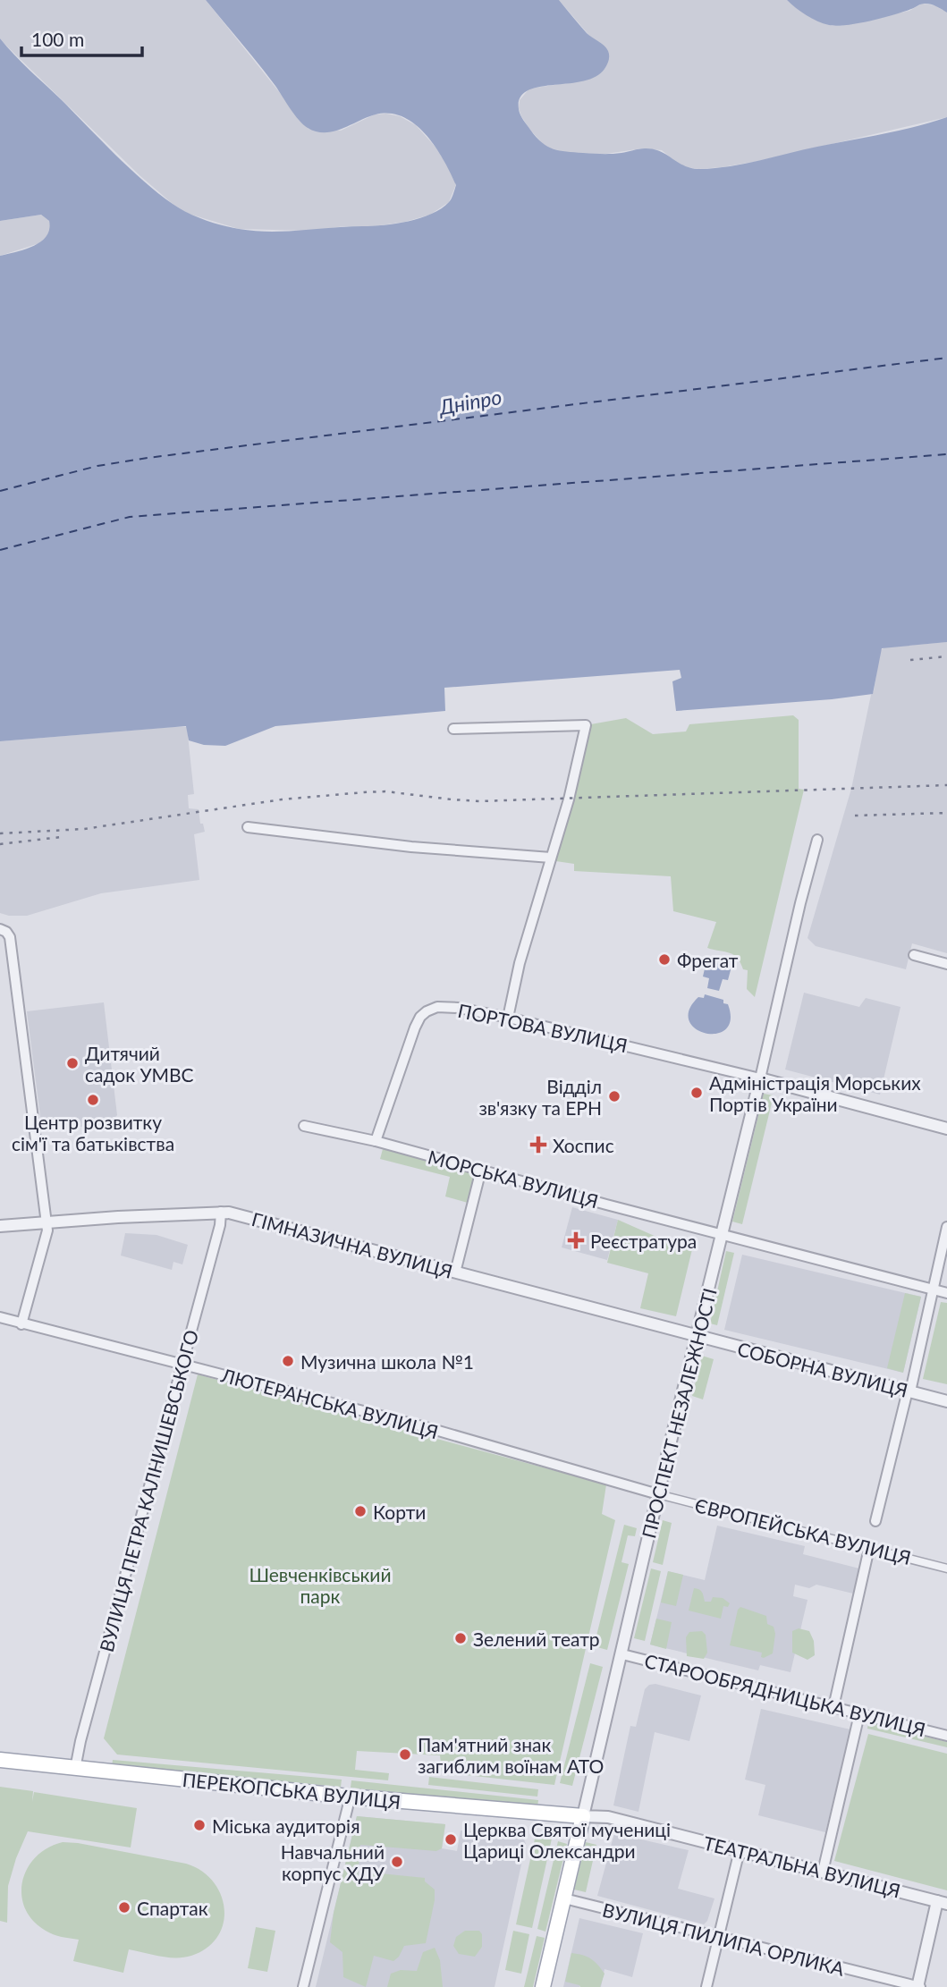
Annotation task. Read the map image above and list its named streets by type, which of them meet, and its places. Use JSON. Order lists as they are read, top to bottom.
{
  "streets": {
    "main road": ["ПРОСПЕКТ НЕЗАЛЕЖНОСТІ", "ПЕРЕКОПСЬКА ВУЛИЦЯ"],
    "street": [
      "ПОРТОВА ВУЛИЦЯ",
      "МОРСЬКА ВУЛИЦЯ",
      "ГІМНАЗИЧНА ВУЛИЦЯ",
      "СОБОРНА ВУЛИЦЯ",
      "ЛЮТЕРАНСЬКА ВУЛИЦЯ",
      "ВУЛИЦЯ ПЕТРА КАЛНИШЕВСЬКОГО",
      "ЄВРОПЕЙСЬКА ВУЛИЦЯ",
      "СТАРООБРЯДНИЦЬКА ВУЛИЦЯ",
      "ТЕАТРАЛЬНА ВУЛИЦЯ",
      "ВУЛИЦЯ ПИЛИПА ОРЛИКА"
    ]
  },
  "crossings": [
    ["ПОРТОВА ВУЛИЦЯ", "МОРСЬКА ВУЛИЦЯ"],
    ["ПОРТОВА ВУЛИЦЯ", "ПРОСПЕКТ НЕЗАЛЕЖНОСТІ"],
    ["МОРСЬКА ВУЛИЦЯ", "ПРОСПЕКТ НЕЗАЛЕЖНОСТІ"],
    ["ГІМНАЗИЧНА ВУЛИЦЯ", "СОБОРНА ВУЛИЦЯ"],
    ["ГІМНАЗИЧНА ВУЛИЦЯ", "ПРОСПЕКТ НЕЗАЛЕЖНОСТІ"],
    ["ГІМНАЗИЧНА ВУЛИЦЯ", "ВУЛИЦЯ ПЕТРА КАЛНИШЕВСЬКОГО"],
    ["СОБОРНА ВУЛИЦЯ", "ПРОСПЕКТ НЕЗАЛЕЖНОСТІ"],
    ["ЛЮТЕРАНСЬКА ВУЛИЦЯ", "ПРОСПЕКТ НЕЗАЛЕЖНОСТІ"],
    ["ЛЮТЕРАНСЬКА ВУЛИЦЯ", "ВУЛИЦЯ ПЕТРА КАЛНИШЕВСЬКОГО"],
    ["ЛЮТЕРАНСЬКА ВУЛИЦЯ", "ЄВРОПЕЙСЬКА ВУЛИЦЯ"],
    ["ПРОСПЕКТ НЕЗАЛЕЖНОСТІ", "ЄВРОПЕЙСЬКА ВУЛИЦЯ"],
    ["ПРОСПЕКТ НЕЗАЛЕЖНОСТІ", "СТАРООБРЯДНИЦЬКА ВУЛИЦЯ"],
    ["ПРОСПЕКТ НЕЗАЛЕЖНОСТІ", "ПЕРЕКОПСЬКА ВУЛИЦЯ"],
    ["ПРОСПЕКТ НЕЗАЛЕЖНОСТІ", "ТЕАТРАЛЬНА ВУЛИЦЯ"],
    ["ПРОСПЕКТ НЕЗАЛЕЖНОСТІ", "ВУЛИЦЯ ПИЛИПА ОРЛИКА"],
    ["ВУЛИЦЯ ПЕТРА КАЛНИШЕВСЬКОГО", "ПЕРЕКОПСЬКА ВУЛИЦЯ"],
    ["ПЕРЕКОПСЬКА ВУЛИЦЯ", "ТЕАТРАЛЬНА ВУЛИЦЯ"]
  ],
  "water": ["Дніпро"],
  "parks": ["Шевченківський парк"],
  "places": {
    "other": [
      "Фрегат",
      "Дитячий садок УМВС",
      "Адміністрація Морських Портів України",
      "Відділ зв'язку та ЕРН",
      "Центр розвитку сім'ї та батьківства",
      "Музична школа №1",
      "Корти",
      "Зелений театр",
      "Пам'ятний знак загиблим воїнам АТО",
      "Міська аудиторія",
      "Церква Святої мучениці Цариці Олександри",
      "Навчальний корпус ХДУ",
      "Спартак"
    ],
    "health": ["Хоспис", "Реєстратура"]
  },
  "scale_bar": "100 m"
}
